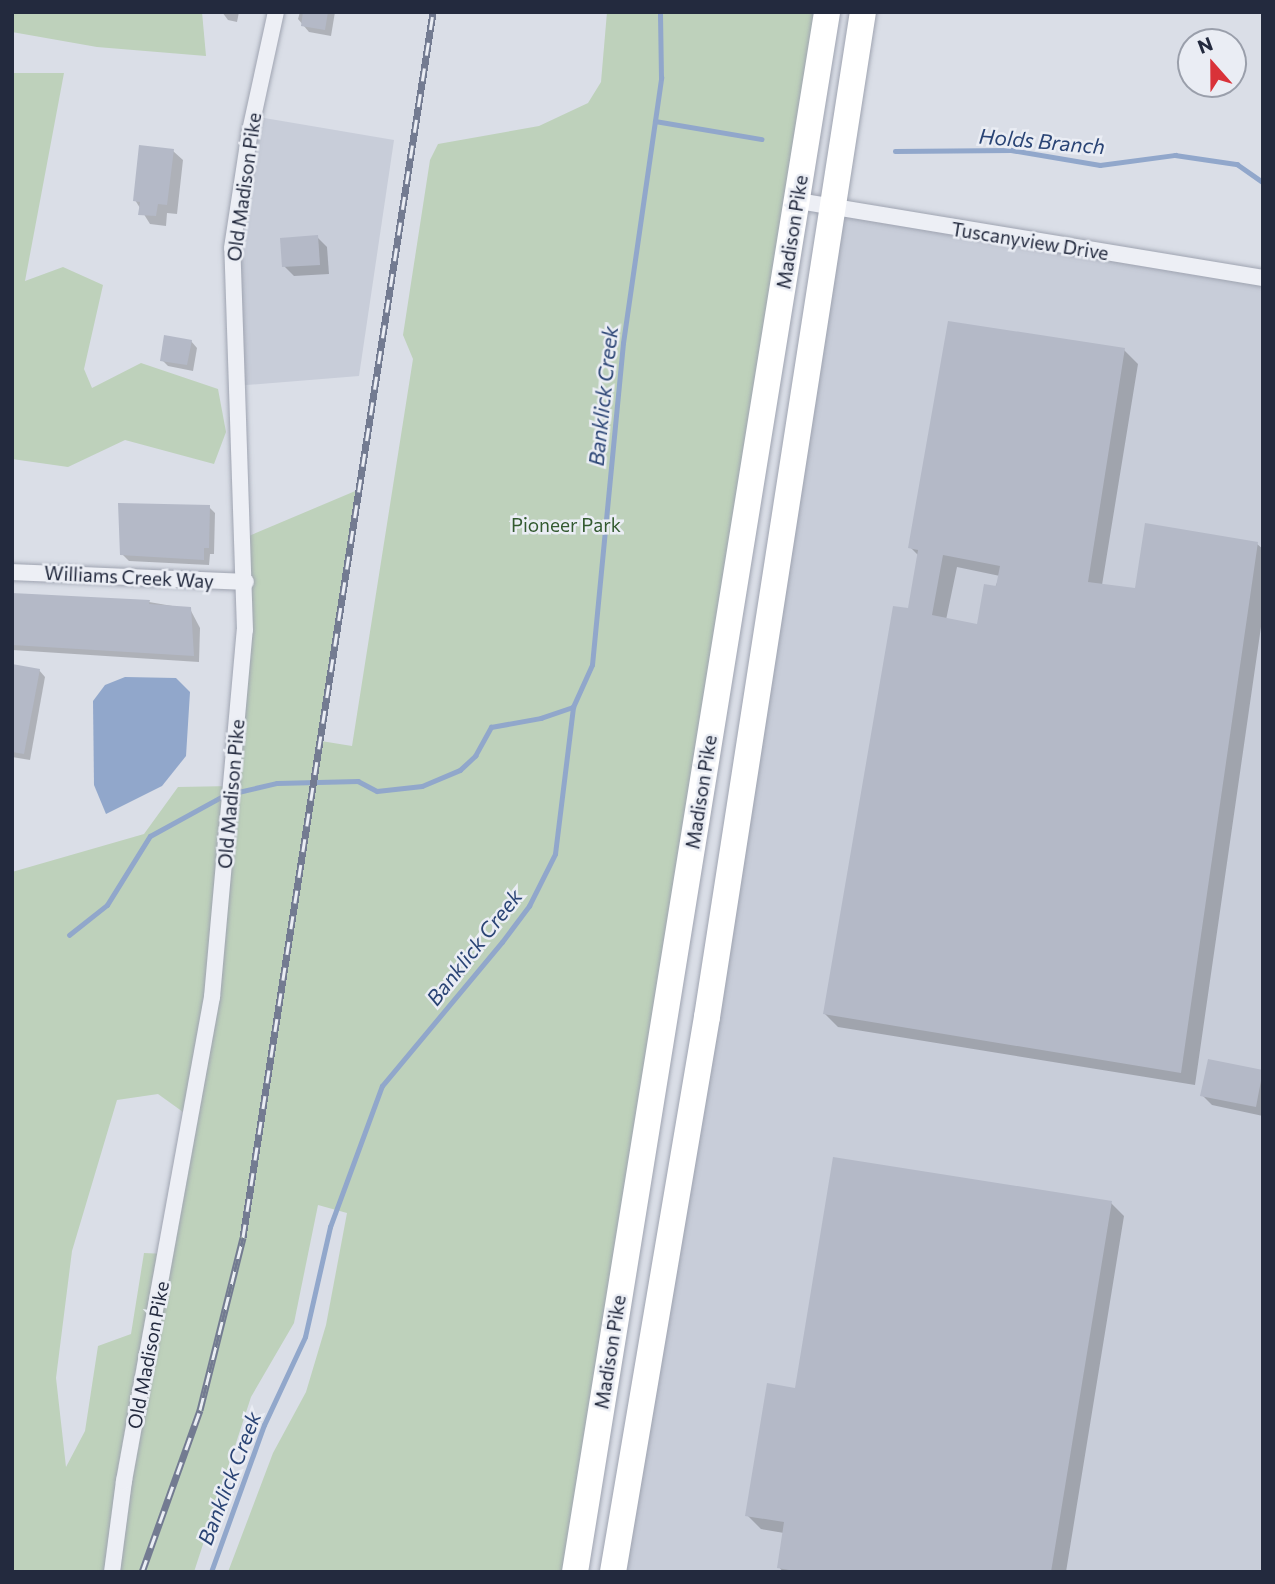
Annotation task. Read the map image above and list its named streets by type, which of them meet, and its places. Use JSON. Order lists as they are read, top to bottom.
{
  "streets": {
    "main road": ["Madison Pike"],
    "street": ["Old Madison Pike", "Tuscanyview Drive", "Williams Creek Way"]
  },
  "crossings": [
    ["Old Madison Pike", "Williams Creek Way"],
    ["Madison Pike", "Tuscanyview Drive"]
  ],
  "water": ["Holds Branch", "Banklick Creek"],
  "parks": ["Pioneer Park"],
  "north": "top"
}
